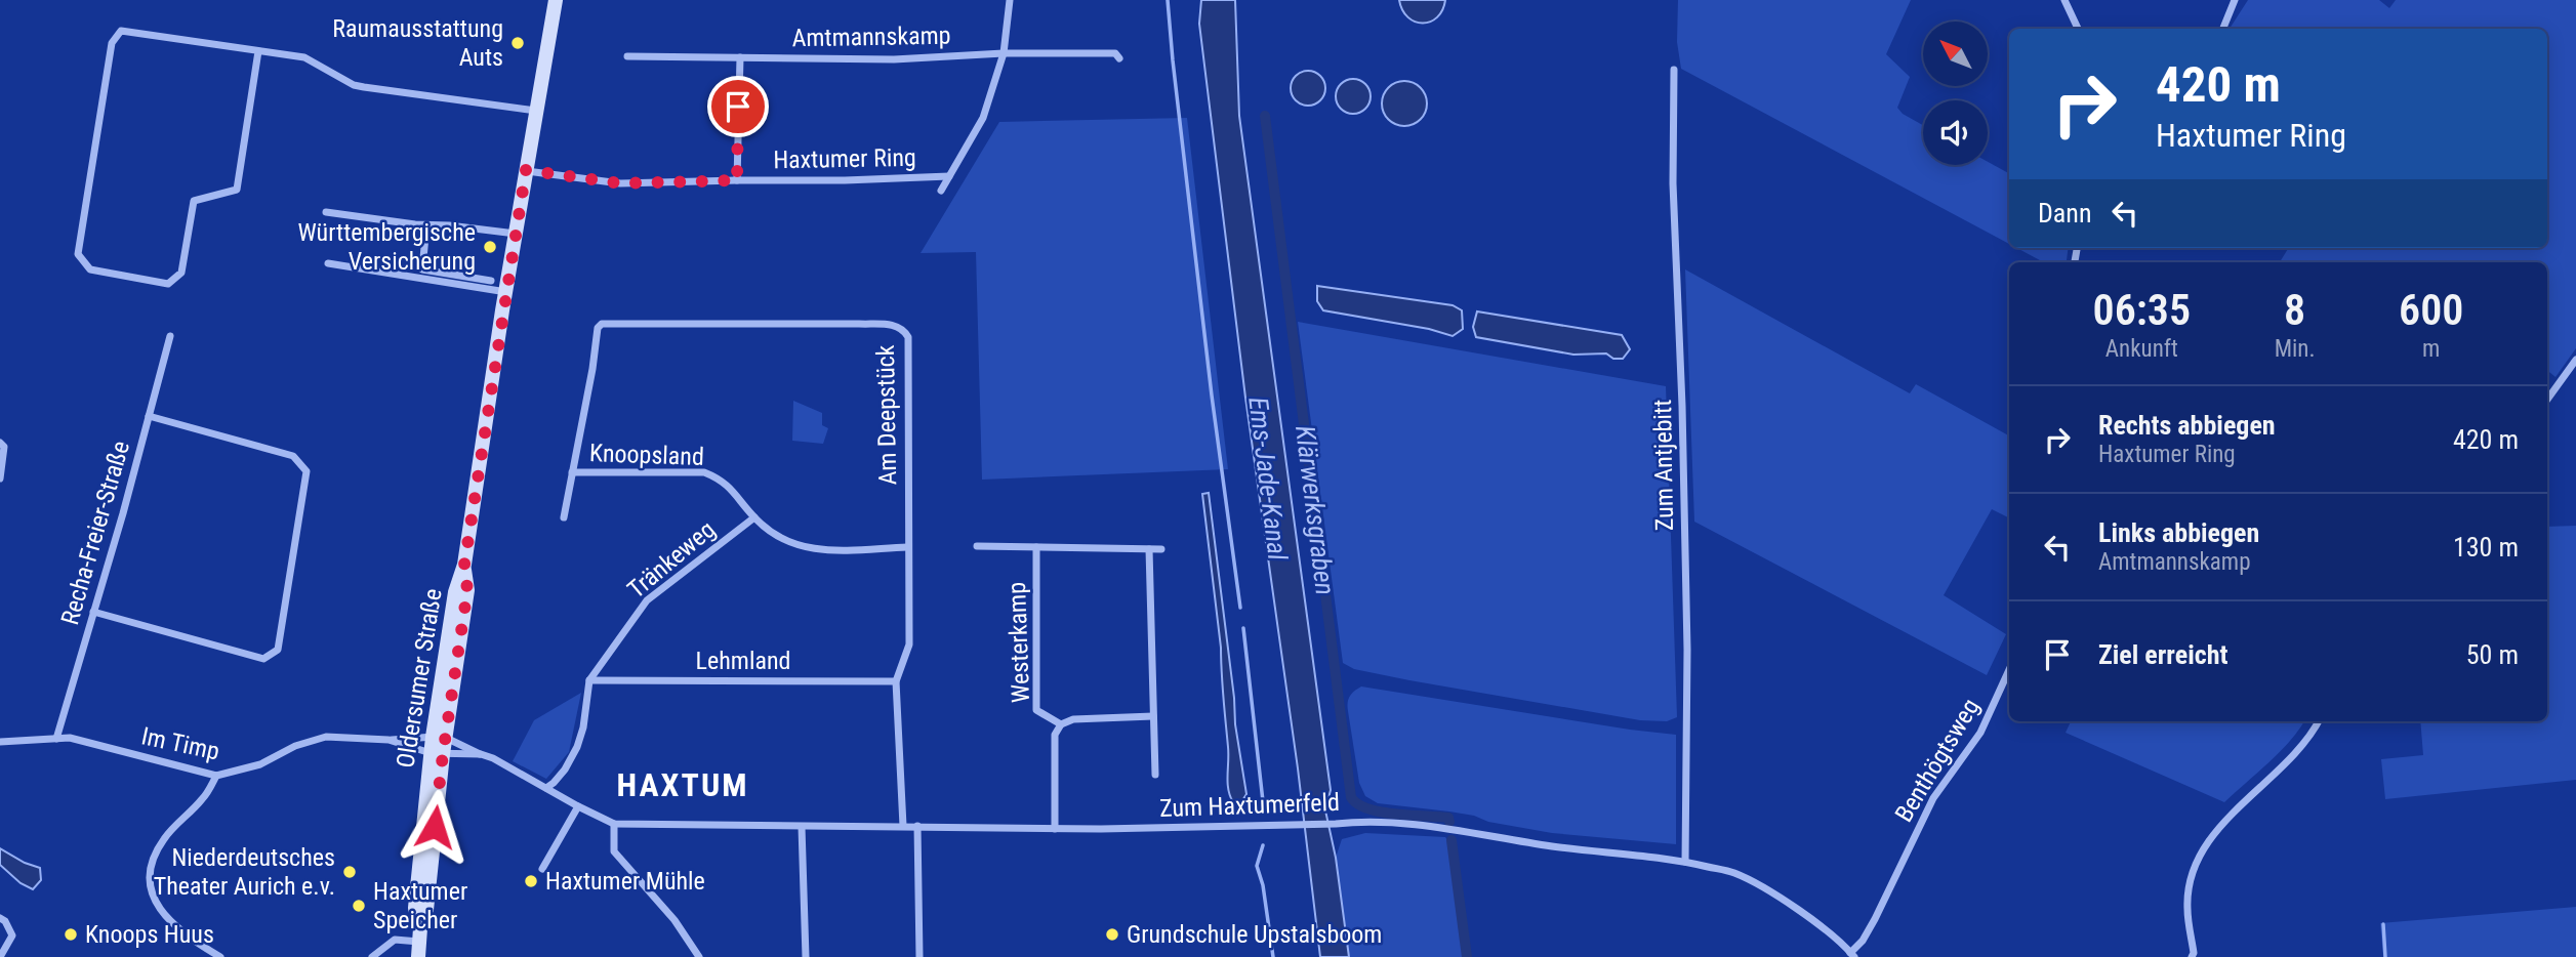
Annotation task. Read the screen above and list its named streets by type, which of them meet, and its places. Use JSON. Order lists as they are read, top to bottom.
{
  "streets": {
    "main road": ["Oldersumer Straße"],
    "street": [
      "Amtmannskamp",
      "Haxtumer Ring",
      "Am Deepstück",
      "Knoopsland",
      "Zum Antjebitt",
      "Recha-Freier-Straße",
      "Tränkeweg",
      "Westerkamp",
      "Lehmland",
      "Im Timp",
      "Benthögtsweg",
      "Zum Haxtumerfeld"
    ]
  },
  "crossings": [
    ["Amtmannskamp", "Haxtumer Ring"],
    ["Haxtumer Ring", "Oldersumer Straße"],
    ["Am Deepstück", "Knoopsland"],
    ["Am Deepstück", "Lehmland"],
    ["Am Deepstück", "Zum Haxtumerfeld"],
    ["Knoopsland", "Tränkeweg"],
    ["Zum Antjebitt", "Zum Haxtumerfeld"],
    ["Recha-Freier-Straße", "Im Timp"],
    ["Tränkeweg", "Lehmland"],
    ["Westerkamp", "Zum Haxtumerfeld"],
    ["Oldersumer Straße", "Im Timp"],
    ["Benthögtsweg", "Zum Haxtumerfeld"]
  ],
  "districts": ["HAXTUM"],
  "water": ["Ems-Jade-Kanal", "Klärwerksgraben"],
  "places": [
    "Raumausstattung Auts",
    "Württembergische Versicherung",
    "Niederdeutsches Theater Aurich e.v.",
    "Haxtumer Mühle",
    "Haxtumer Speicher",
    "Knoops Huus",
    "Grundschule Upstalsboom"
  ],
  "north": "top left",
  "page": {
    "turn": ["420 m", "Haxtumer Ring"],
    "then": "Dann",
    "eta": [
      "06:35",
      "Ankunft",
      "8",
      "Min.",
      "600",
      "m"
    ],
    "list": [
      {
        "name": "Rechts abbiegen",
        "note": "Haxtumer Ring",
        "value": "420 m"
      },
      {
        "name": "Links abbiegen",
        "note": "Amtmannskamp",
        "value": "130 m"
      },
      {
        "name": "Ziel erreicht",
        "value": "50 m"
      }
    ]
  }
}
